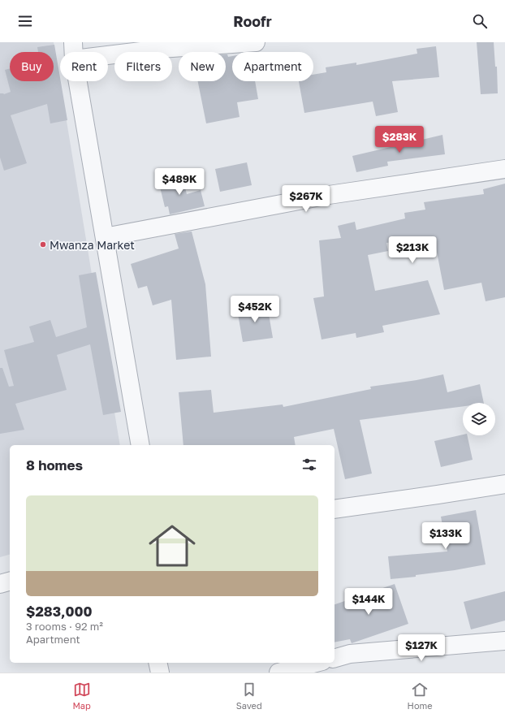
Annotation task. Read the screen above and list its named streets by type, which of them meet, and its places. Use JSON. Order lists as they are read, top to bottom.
{
  "places": ["Mwanza Market"],
  "page": {
    "header": "Roofr",
    "chip": [
      "Buy",
      "Rent",
      "Filters",
      "New",
      "Apartment"
    ],
    "price": [
      "$283K",
      "$489K",
      "$267K",
      "$213K",
      "$452K",
      "$133K",
      "$144K",
      "$127K"
    ],
    "heading": "8 homes",
    "list": [
      {
        "name": "$283,000",
        "note": "3 rooms · 92 m² · Apartment"
      }
    ],
    "tabs": ["Map", "Saved", "Home"]
  }
}
